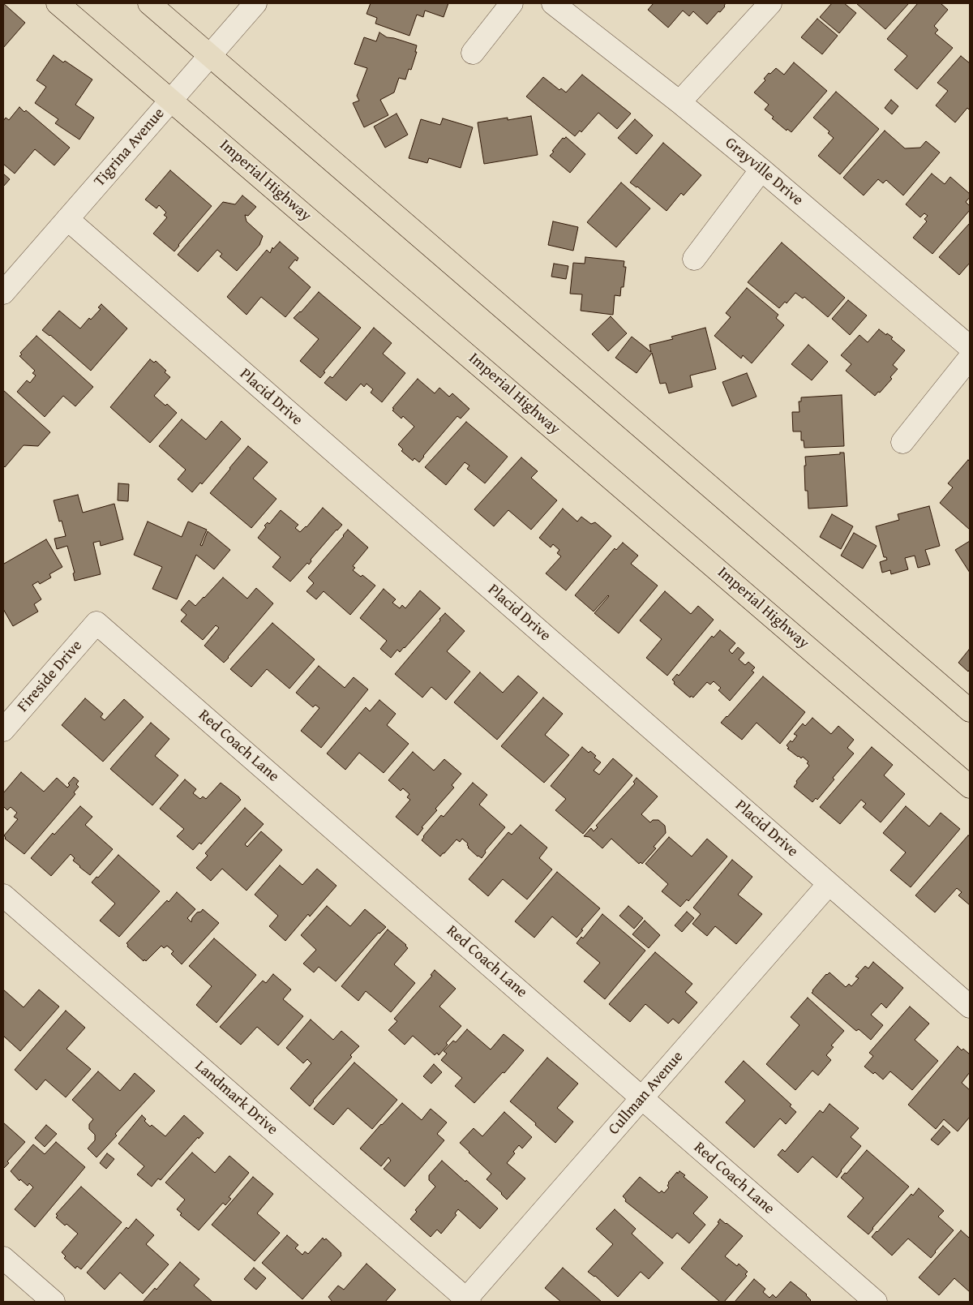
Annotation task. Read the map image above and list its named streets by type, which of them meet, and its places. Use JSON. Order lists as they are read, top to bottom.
{
  "streets": {
    "main road": ["Imperial Highway"],
    "street": [
      "Tigrina Avenue",
      "Grayville Drive",
      "Placid Drive",
      "Fireside Drive",
      "Red Coach Lane",
      "Cullman Avenue",
      "Landmark Drive"
    ]
  },
  "crossings": [
    ["Tigrina Avenue", "Imperial Highway"],
    ["Tigrina Avenue", "Placid Drive"],
    ["Placid Drive", "Cullman Avenue"],
    ["Fireside Drive", "Red Coach Lane"],
    ["Red Coach Lane", "Cullman Avenue"],
    ["Cullman Avenue", "Landmark Drive"]
  ]
}
